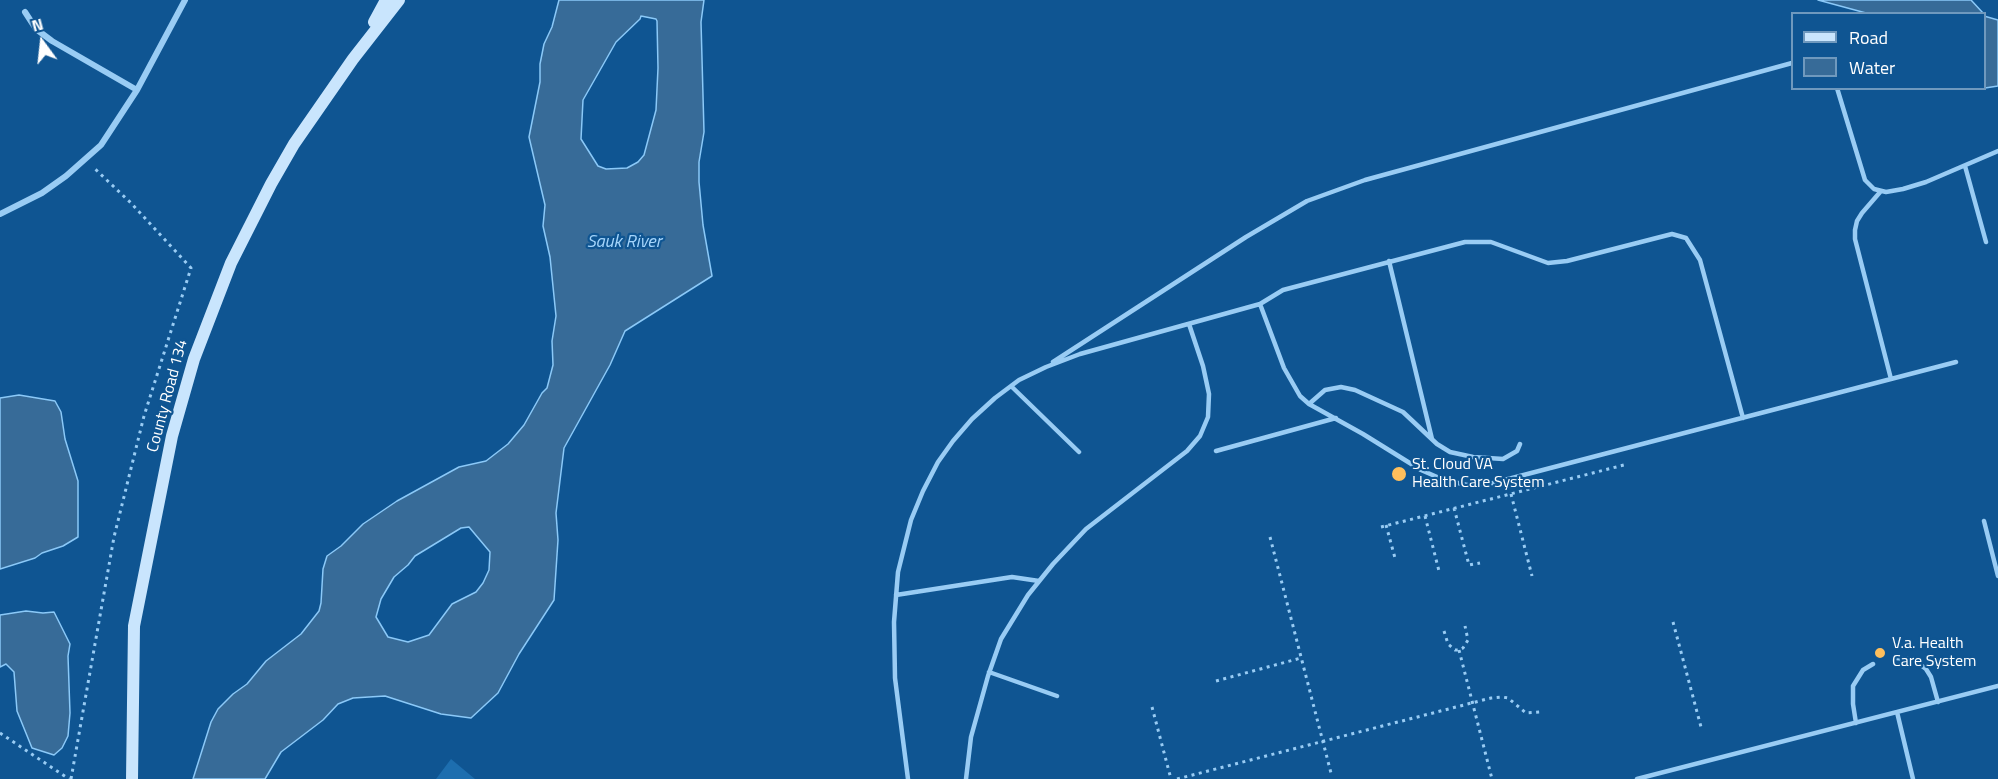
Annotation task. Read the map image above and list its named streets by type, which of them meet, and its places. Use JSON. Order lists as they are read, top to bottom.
{
  "streets": {
    "street": ["County Road 134"]
  },
  "water": ["Sauk River"],
  "places": ["St. Cloud VA Health Care System", "V.a. Health Care System"],
  "legend": ["Road", "Water"],
  "north": "top"
}
